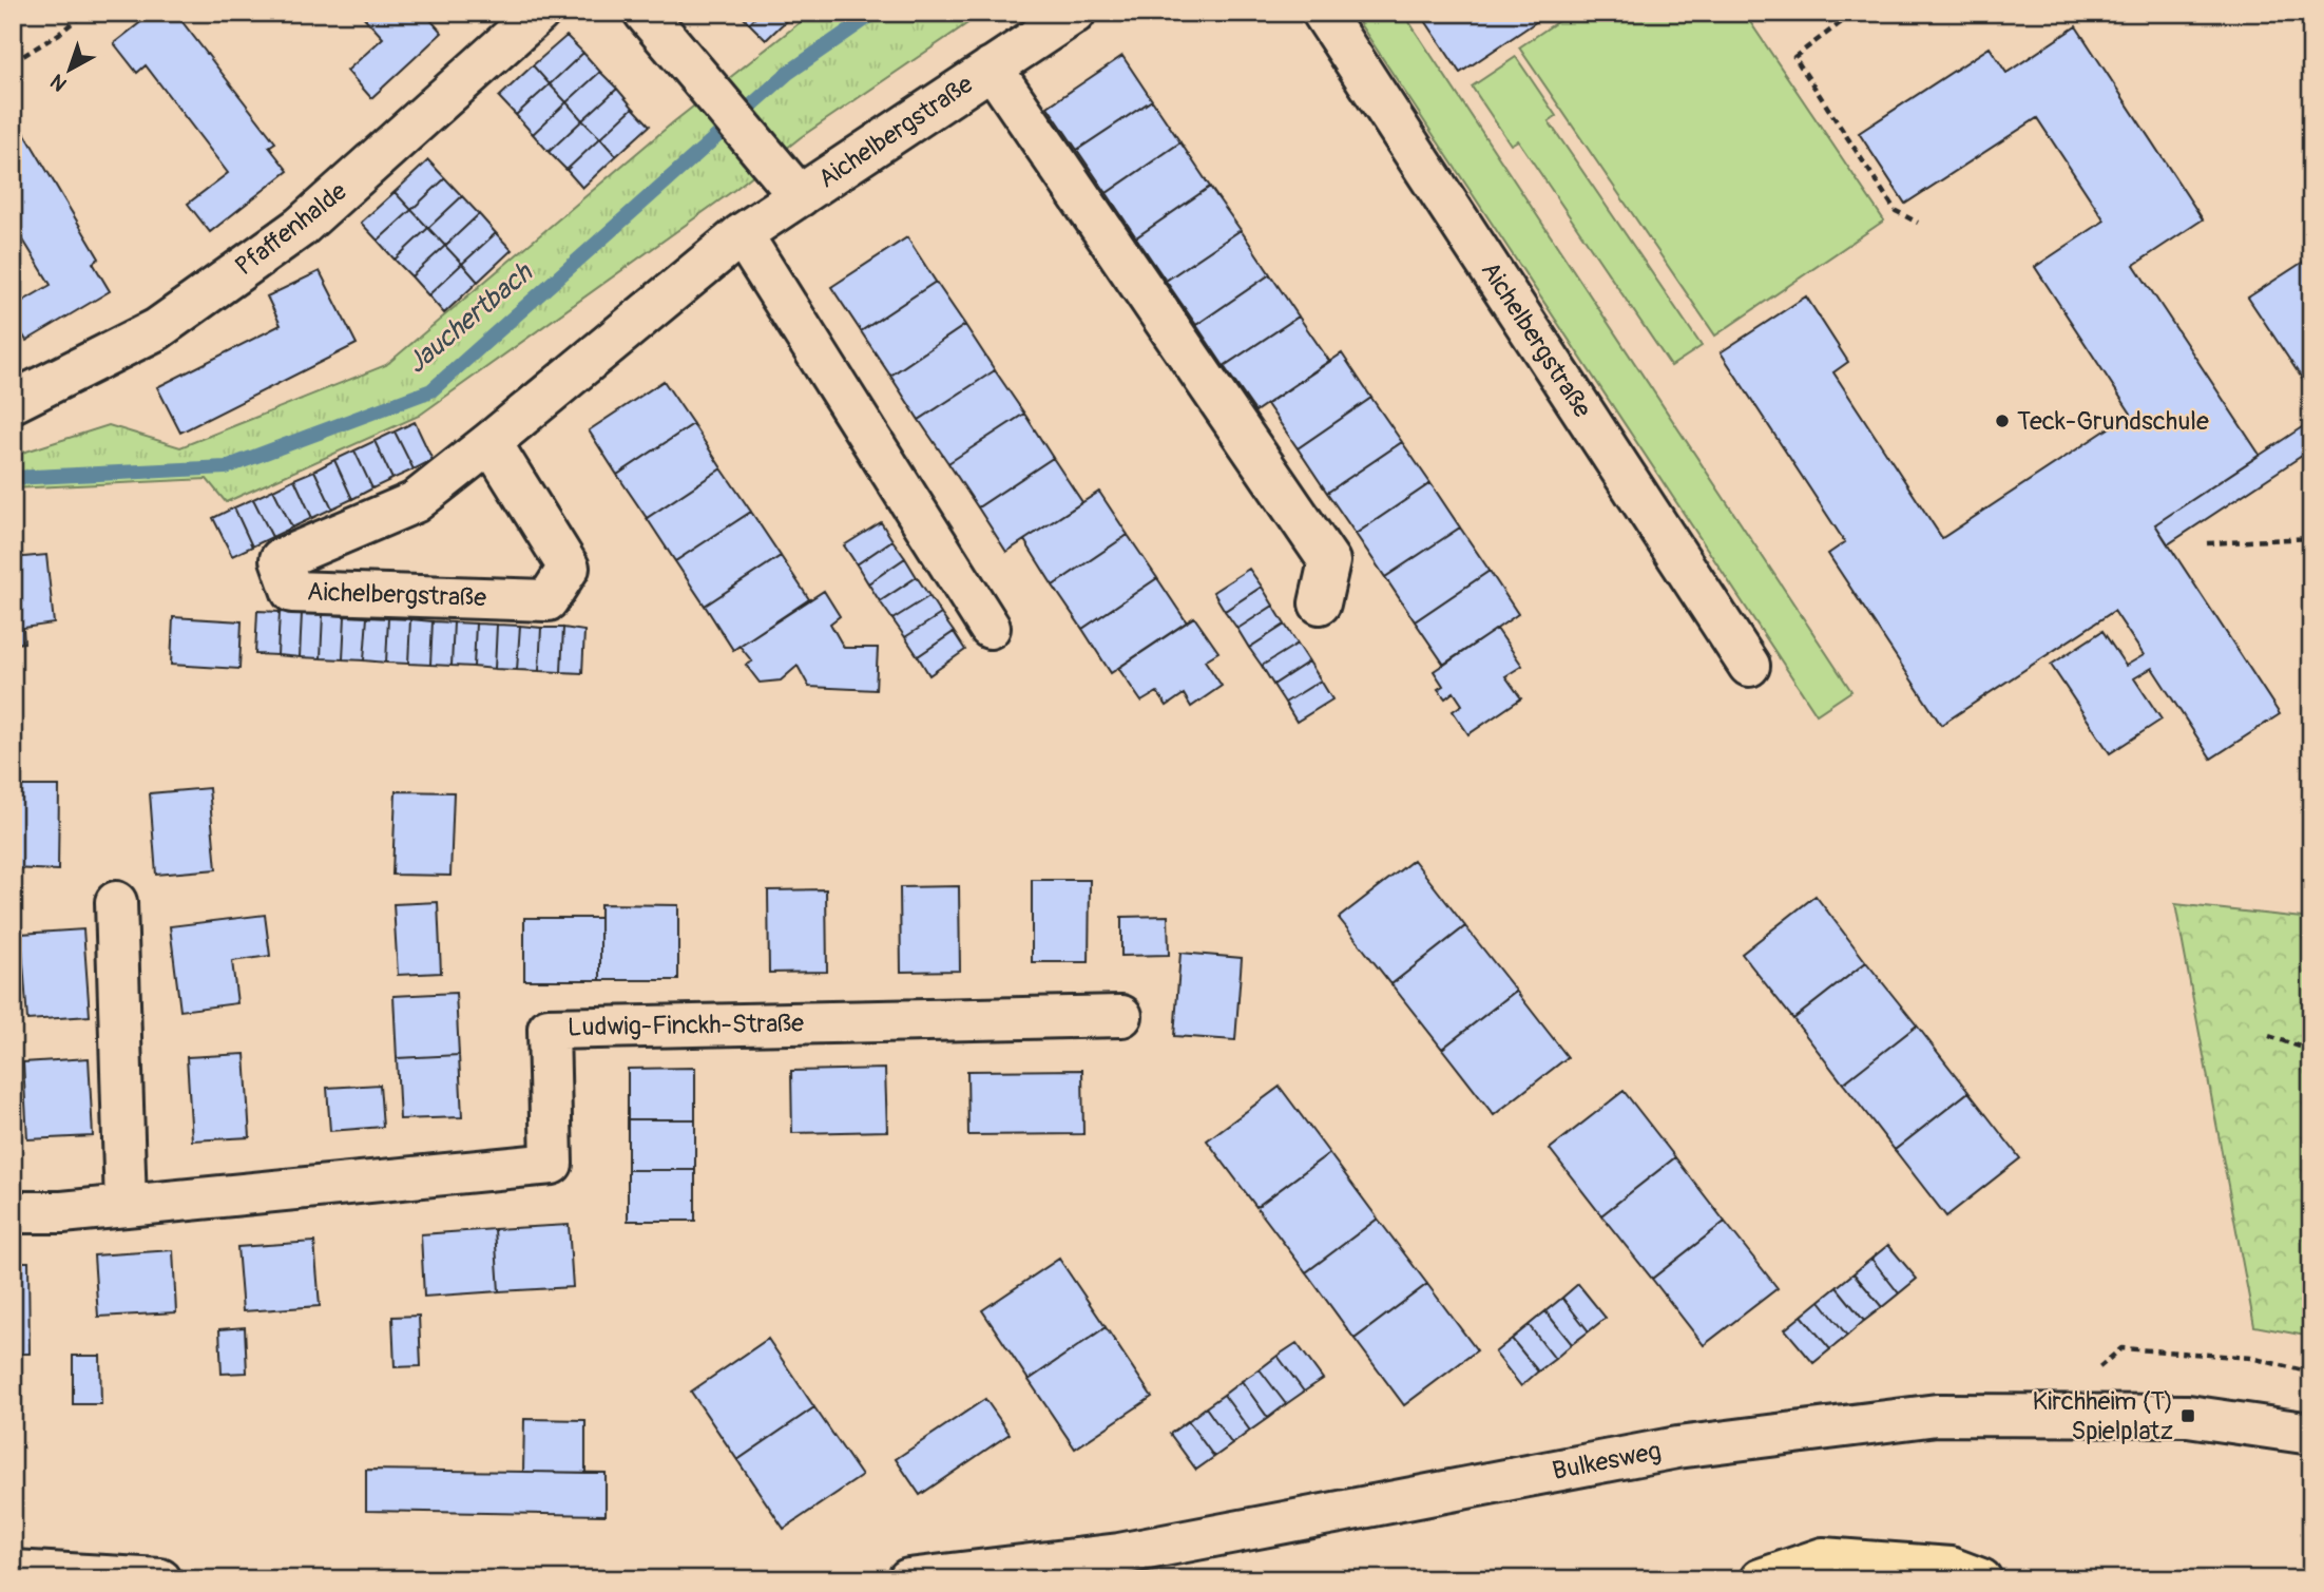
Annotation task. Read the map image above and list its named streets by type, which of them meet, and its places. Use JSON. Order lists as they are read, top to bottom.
{
  "streets": {
    "street": [
      "Aichelbergstraße",
      "Pfaffenhalde",
      "Ludwig-Finckh-Straße",
      "Bulkesweg"
    ]
  },
  "water": ["Jauchertbach"],
  "places": {
    "other": ["Teck-Grundschule"],
    "transit": ["Kirchheim (T) Spielplatz"]
  },
  "north": "bottom left"
}
